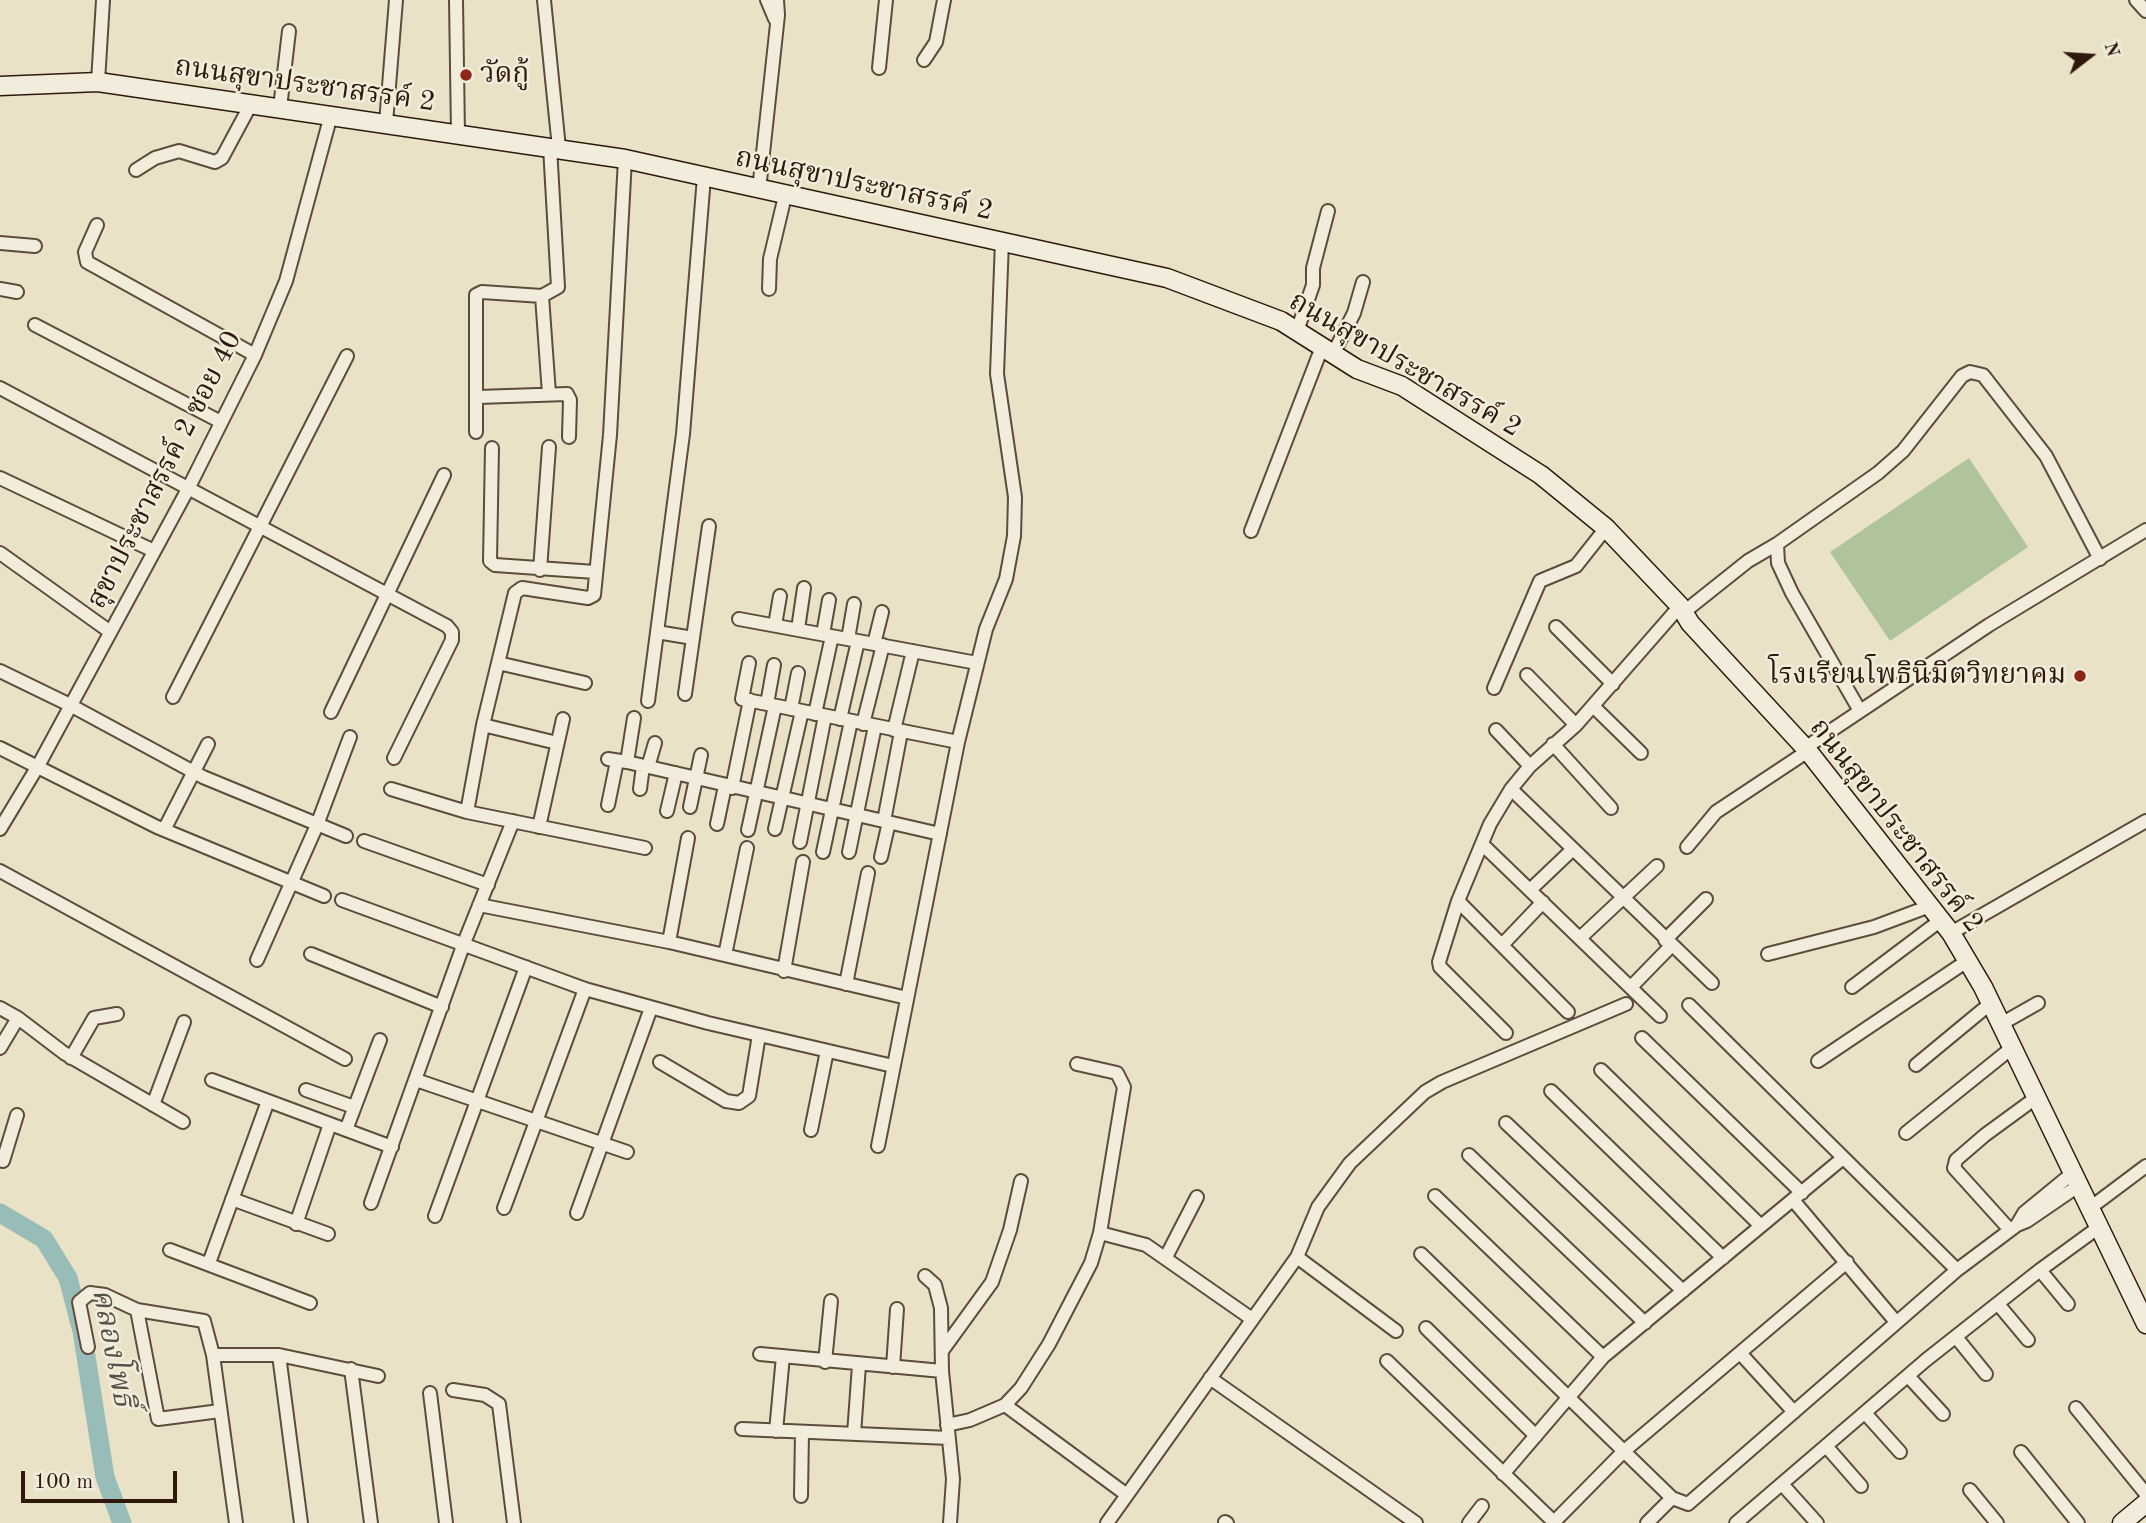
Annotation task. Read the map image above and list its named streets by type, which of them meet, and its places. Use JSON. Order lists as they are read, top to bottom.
{
  "streets": {
    "street": ["ถนนสุขาประชาสรรค์ 2", "สุขาประชาสรรค์ 2 ซอย 40"]
  },
  "crossings": [
    ["ถนนสุขาประชาสรรค์ 2", "สุขาประชาสรรค์ 2 ซอย 40"]
  ],
  "water": ["คลองโพธิ์"],
  "places": ["วัดกู้", "โรงเรียนโพธินิมิตวิทยาคม"],
  "scale_bar": "100 m",
  "north": "right"
}
